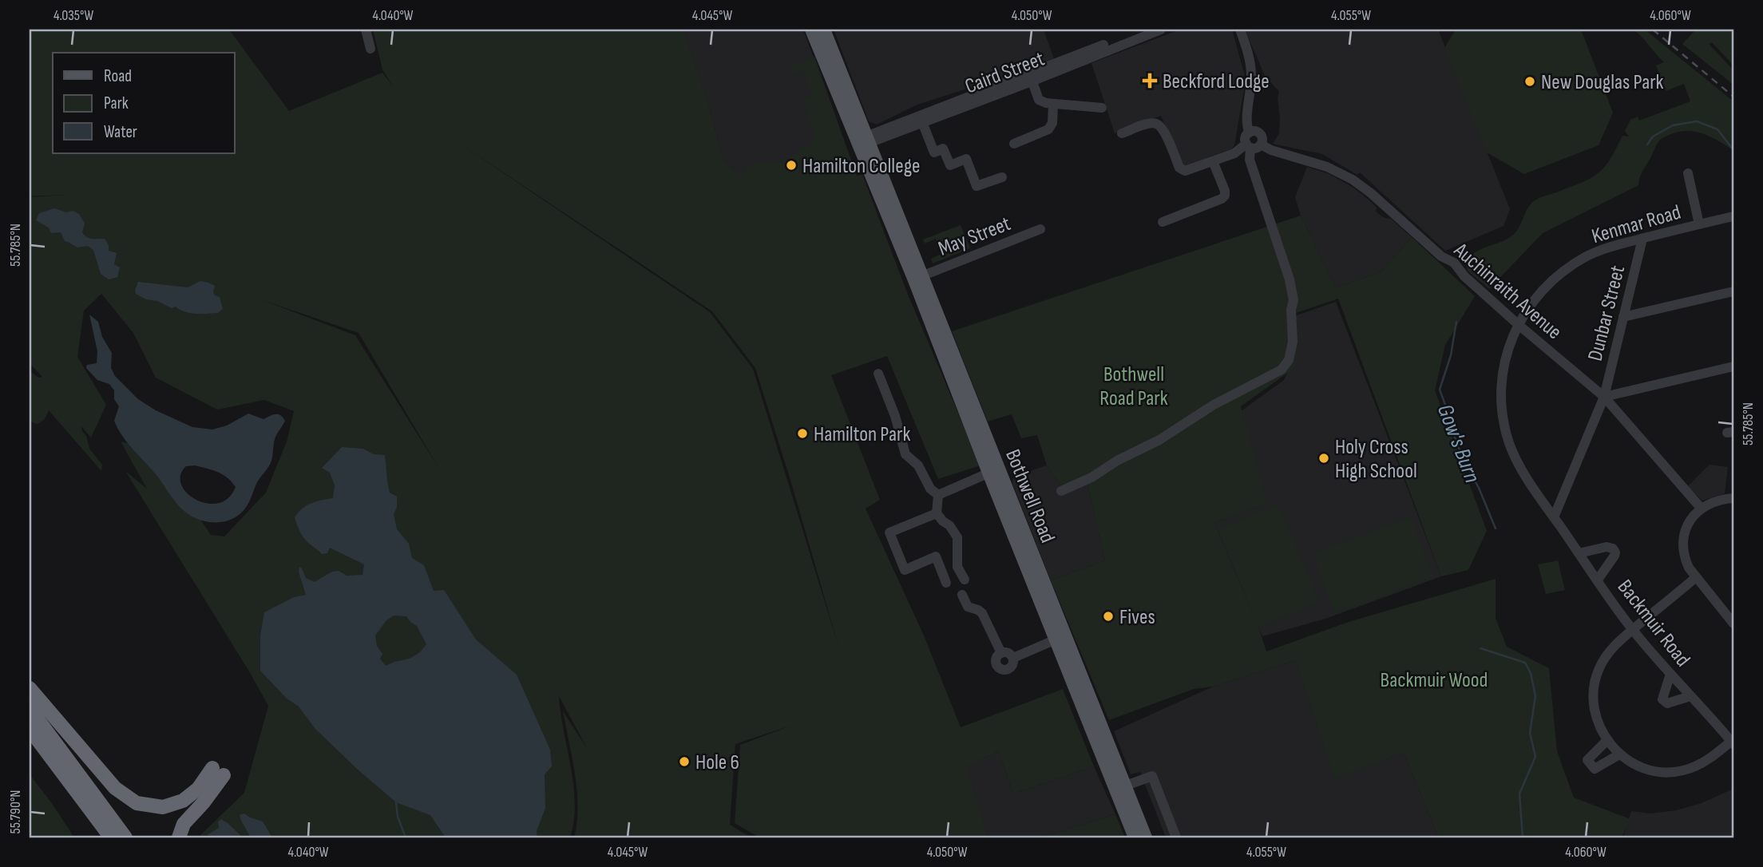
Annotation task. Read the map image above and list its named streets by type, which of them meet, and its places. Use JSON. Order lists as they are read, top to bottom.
{
  "streets": {
    "main road": ["Bothwell Road"],
    "street": [
      "Caird Street",
      "Kenmar Road",
      "May Street",
      "Auchinraith Avenue",
      "Dunbar Street",
      "Backmuir Road"
    ]
  },
  "crossings": [
    ["Caird Street", "Bothwell Road"],
    ["Kenmar Road", "Auchinraith Avenue"],
    ["Kenmar Road", "Dunbar Street"],
    ["Kenmar Road", "Backmuir Road"],
    ["May Street", "Bothwell Road"],
    ["Auchinraith Avenue", "Dunbar Street"],
    ["Dunbar Street", "Backmuir Road"]
  ],
  "water": ["Gow's Burn"],
  "parks": ["Bothwell Road Park", "Backmuir Wood"],
  "places": {
    "health": ["Beckford Lodge"],
    "other": [
      "New Douglas Park",
      "Hamilton College",
      "Hamilton Park",
      "Holy Cross High School",
      "Fives",
      "Hole 6"
    ]
  },
  "legend": ["Road", "Park", "Water"],
  "coordinates": [
    "4.035°W",
    "4.040°W",
    "4.045°W",
    "4.050°W",
    "4.055°W",
    "4.060°W",
    "55.785°N",
    "55.790°N"
  ]
}
